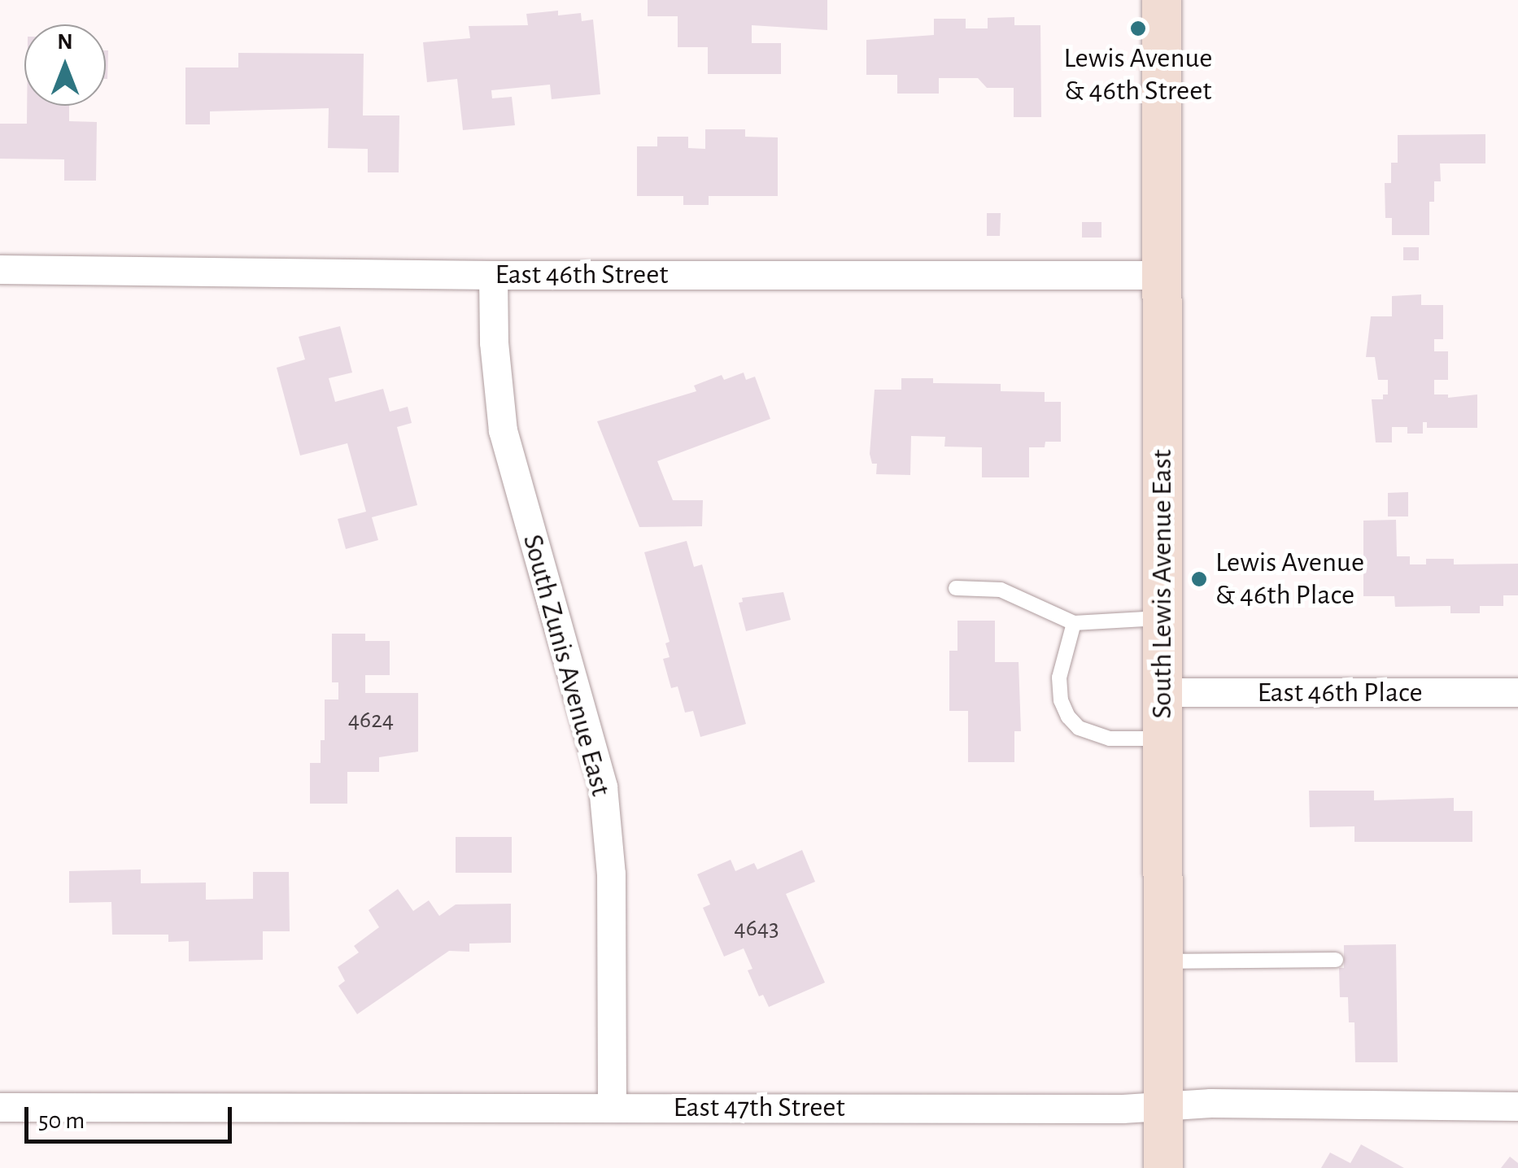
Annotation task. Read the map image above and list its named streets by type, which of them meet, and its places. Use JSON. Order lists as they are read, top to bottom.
{
  "streets": {
    "main road": ["South Lewis Avenue East"],
    "street": [
      "East 46th Street",
      "South Zunis Avenue East",
      "East 46th Place",
      "East 47th Street"
    ]
  },
  "crossings": [
    ["East 46th Street", "South Lewis Avenue East"],
    ["East 46th Street", "South Zunis Avenue East"],
    ["South Lewis Avenue East", "East 46th Place"],
    ["South Lewis Avenue East", "East 47th Street"],
    ["South Zunis Avenue East", "East 47th Street"]
  ],
  "places": ["Lewis Avenue & 46th Street", "Lewis Avenue & 46th Place"],
  "house_numbers": ["4624", "4643"],
  "scale_bar": "50 m",
  "north": "top"
}
